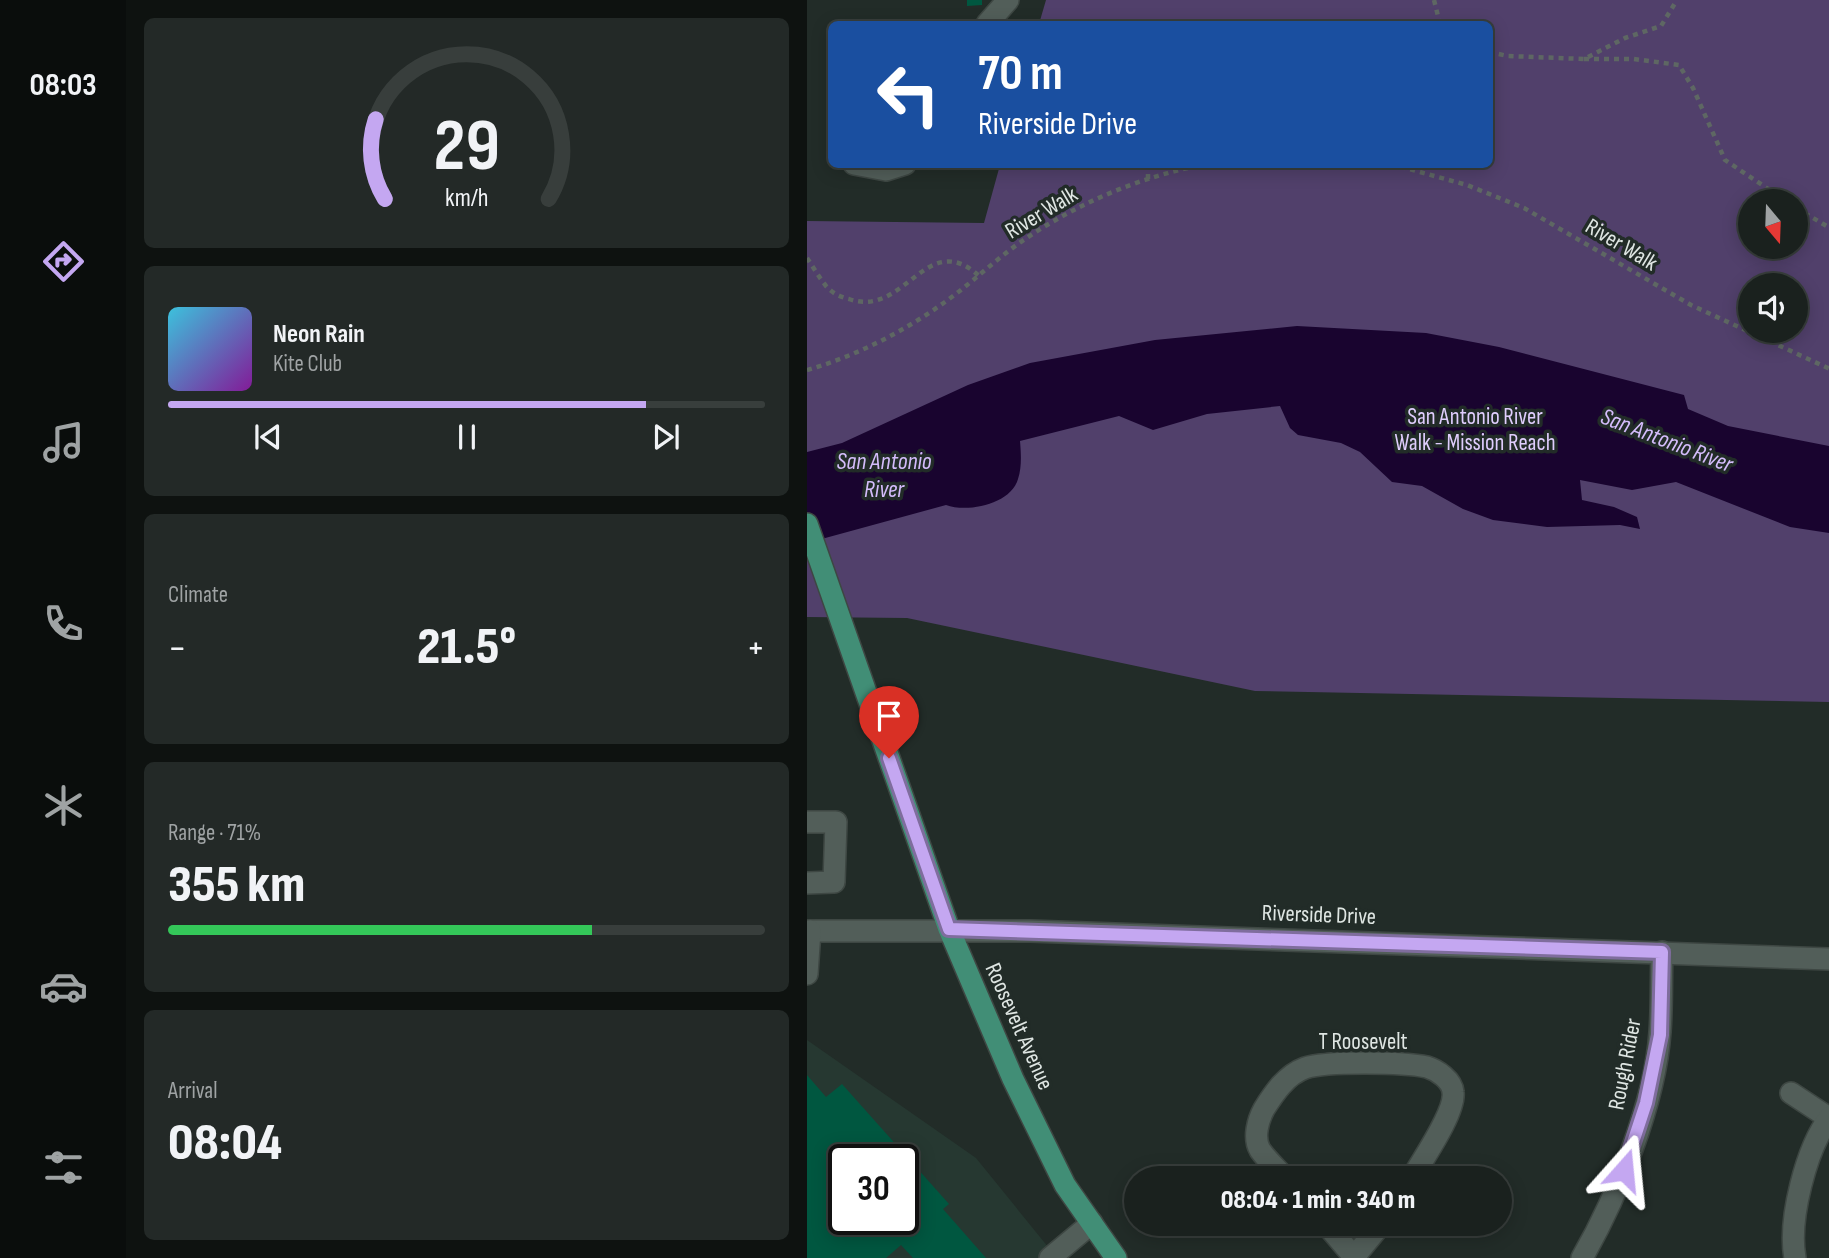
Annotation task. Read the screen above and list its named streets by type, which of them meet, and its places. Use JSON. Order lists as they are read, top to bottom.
{
  "streets": {
    "main road": ["Roosevelt Avenue"],
    "street": ["Riverside Drive", "T Roosevelt", "Rough Rider"],
    "path": ["River Walk"]
  },
  "crossings": [
    ["Riverside Drive", "Roosevelt Avenue"],
    ["Riverside Drive", "Rough Rider"]
  ],
  "water": ["San Antonio River"],
  "parks": ["San Antonio River Walk - Mission Reach"],
  "north": "bottom",
  "page": {
    "tabs": "08:03",
    "turn": ["70 m", "Riverside Drive"],
    "song": ["Neon Rain", "Kite Club"],
    "tile": [
      "Climate",
      ["Range · 71%", "355 km"],
      ["Arrival", "08:04"]
    ],
    "heat": ["−", "21.5°", "+"],
    "limit": "30",
    "trip": "08:04 · 1 min · 340 m",
    "gauge": ["29", "km/h"]
  }
}
